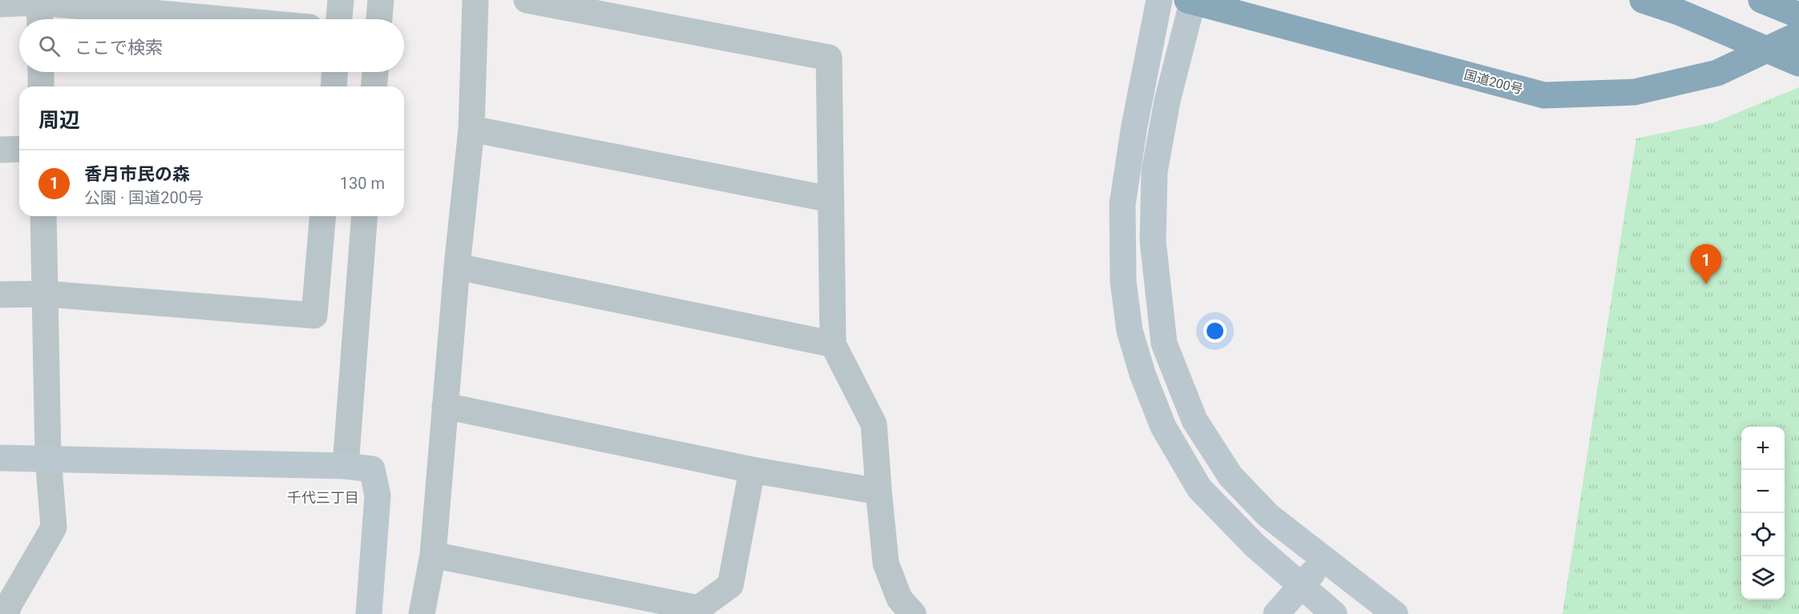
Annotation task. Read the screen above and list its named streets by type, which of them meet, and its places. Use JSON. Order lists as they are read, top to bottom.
{
  "streets": {
    "highway": ["国道200号"]
  },
  "districts": ["千代三丁目"],
  "page": {
    "search": "ここで検索",
    "heading": "周辺",
    "list": [
      {
        "mark": "1",
        "name": "香月市民の森",
        "note": "公園 · 国道200号",
        "value": "130 m"
      }
    ],
    "pins": "1",
    "map_buttons": ["+", "−"]
  }
}
